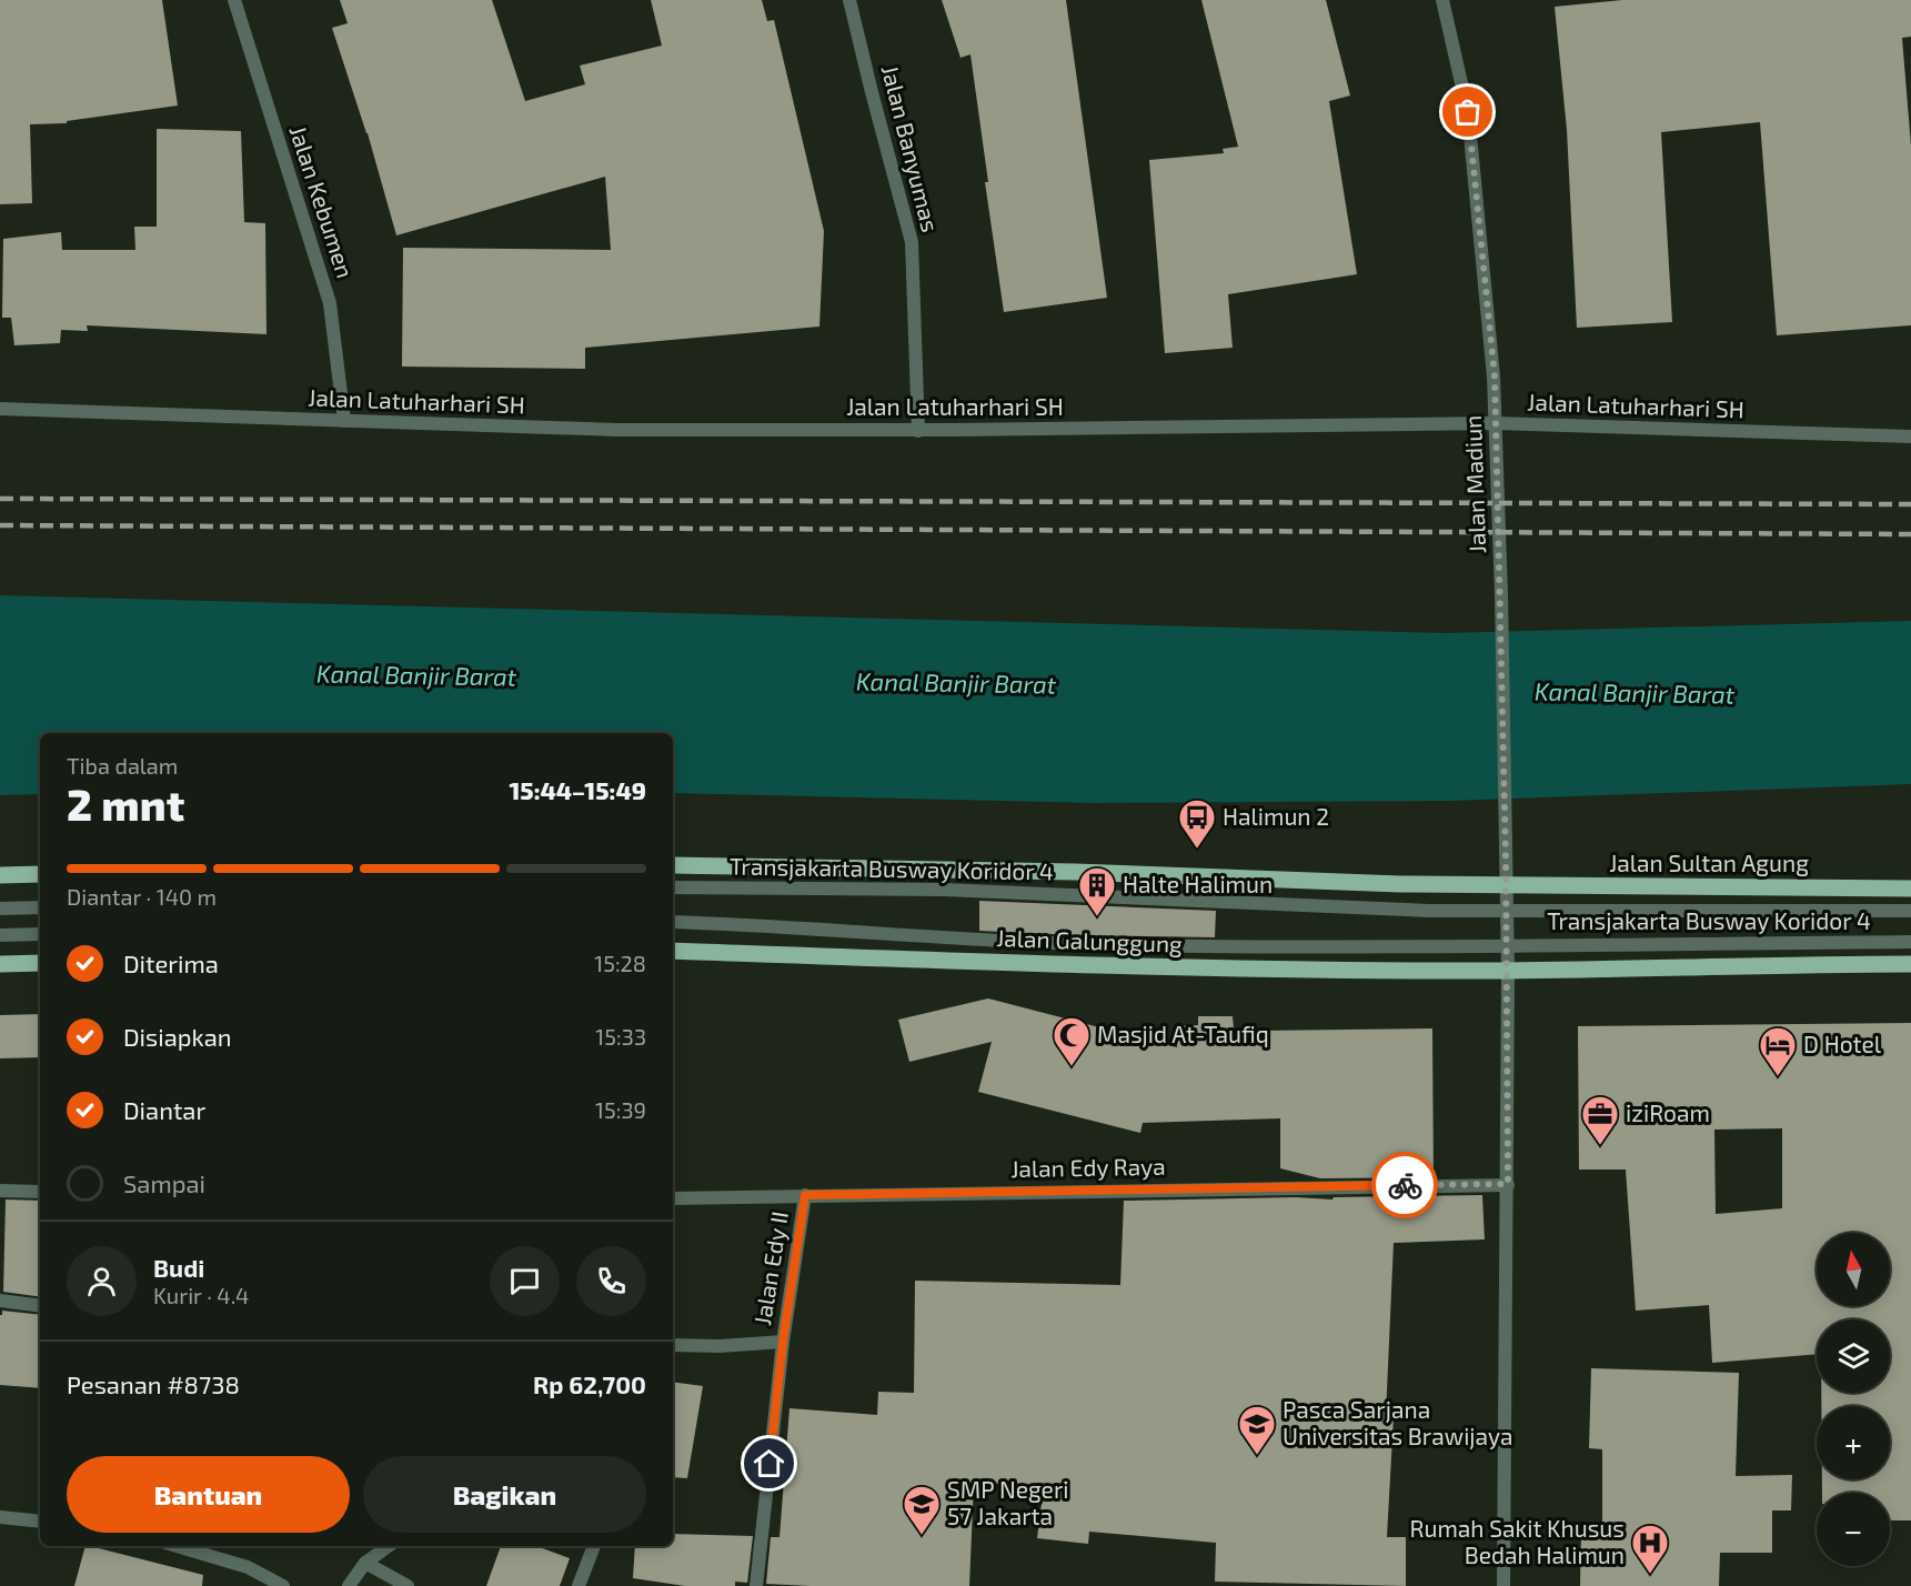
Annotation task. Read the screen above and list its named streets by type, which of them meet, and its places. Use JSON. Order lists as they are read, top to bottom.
{
  "streets": {
    "main road": ["Jalan Sultan Agung", "Jalan Galunggung"],
    "street": [
      "Jalan Banyumas",
      "Jalan Kebumen",
      "Jalan Latuharhari SH",
      "Jalan Madiun",
      "Transjakarta Busway Koridor 4",
      "Jalan Edy Raya",
      "Jalan Edy II"
    ]
  },
  "crossings": [
    ["Jalan Banyumas", "Jalan Latuharhari SH"],
    ["Jalan Kebumen", "Jalan Latuharhari SH"],
    ["Jalan Latuharhari SH", "Jalan Madiun"],
    ["Jalan Madiun", "Jalan Sultan Agung"],
    ["Jalan Madiun", "Transjakarta Busway Koridor 4"],
    ["Jalan Madiun", "Jalan Galunggung"],
    ["Jalan Madiun", "Jalan Edy Raya"],
    ["Jalan Edy Raya", "Jalan Edy II"]
  ],
  "water": ["Kanal Banjir Barat"],
  "places": {
    "bus stop": ["Halimun 2"],
    "building": ["Halte Halimun"],
    "mosque": ["Masjid At-Taufiq"],
    "hotel": ["D Hotel"],
    "office": ["iziRoam"],
    "school or university": ["Pasca Sarjana Universitas Brawijaya", "SMP Negeri 57 Jakarta"],
    "hospital": ["Rumah Sakit Khusus Bedah Halimun"]
  },
  "north": "top",
  "page": {
    "heading": ["2 mnt", "Tiba dalam", "15:44–15:49"],
    "panel": [
      "Budi",
      "Kurir · 4.4",
      "Pesanan #8738",
      "Rp 62,700"
    ],
    "bar": "Diantar · 140 m",
    "list": [
      ["Diterima", "15:28"],
      ["Disiapkan", "15:33"],
      ["Diantar", "15:39"],
      "Sampai"
    ],
    "map_buttons": ["+", "−"],
    "buttons": ["Bantuan", "Bagikan"]
  }
}
